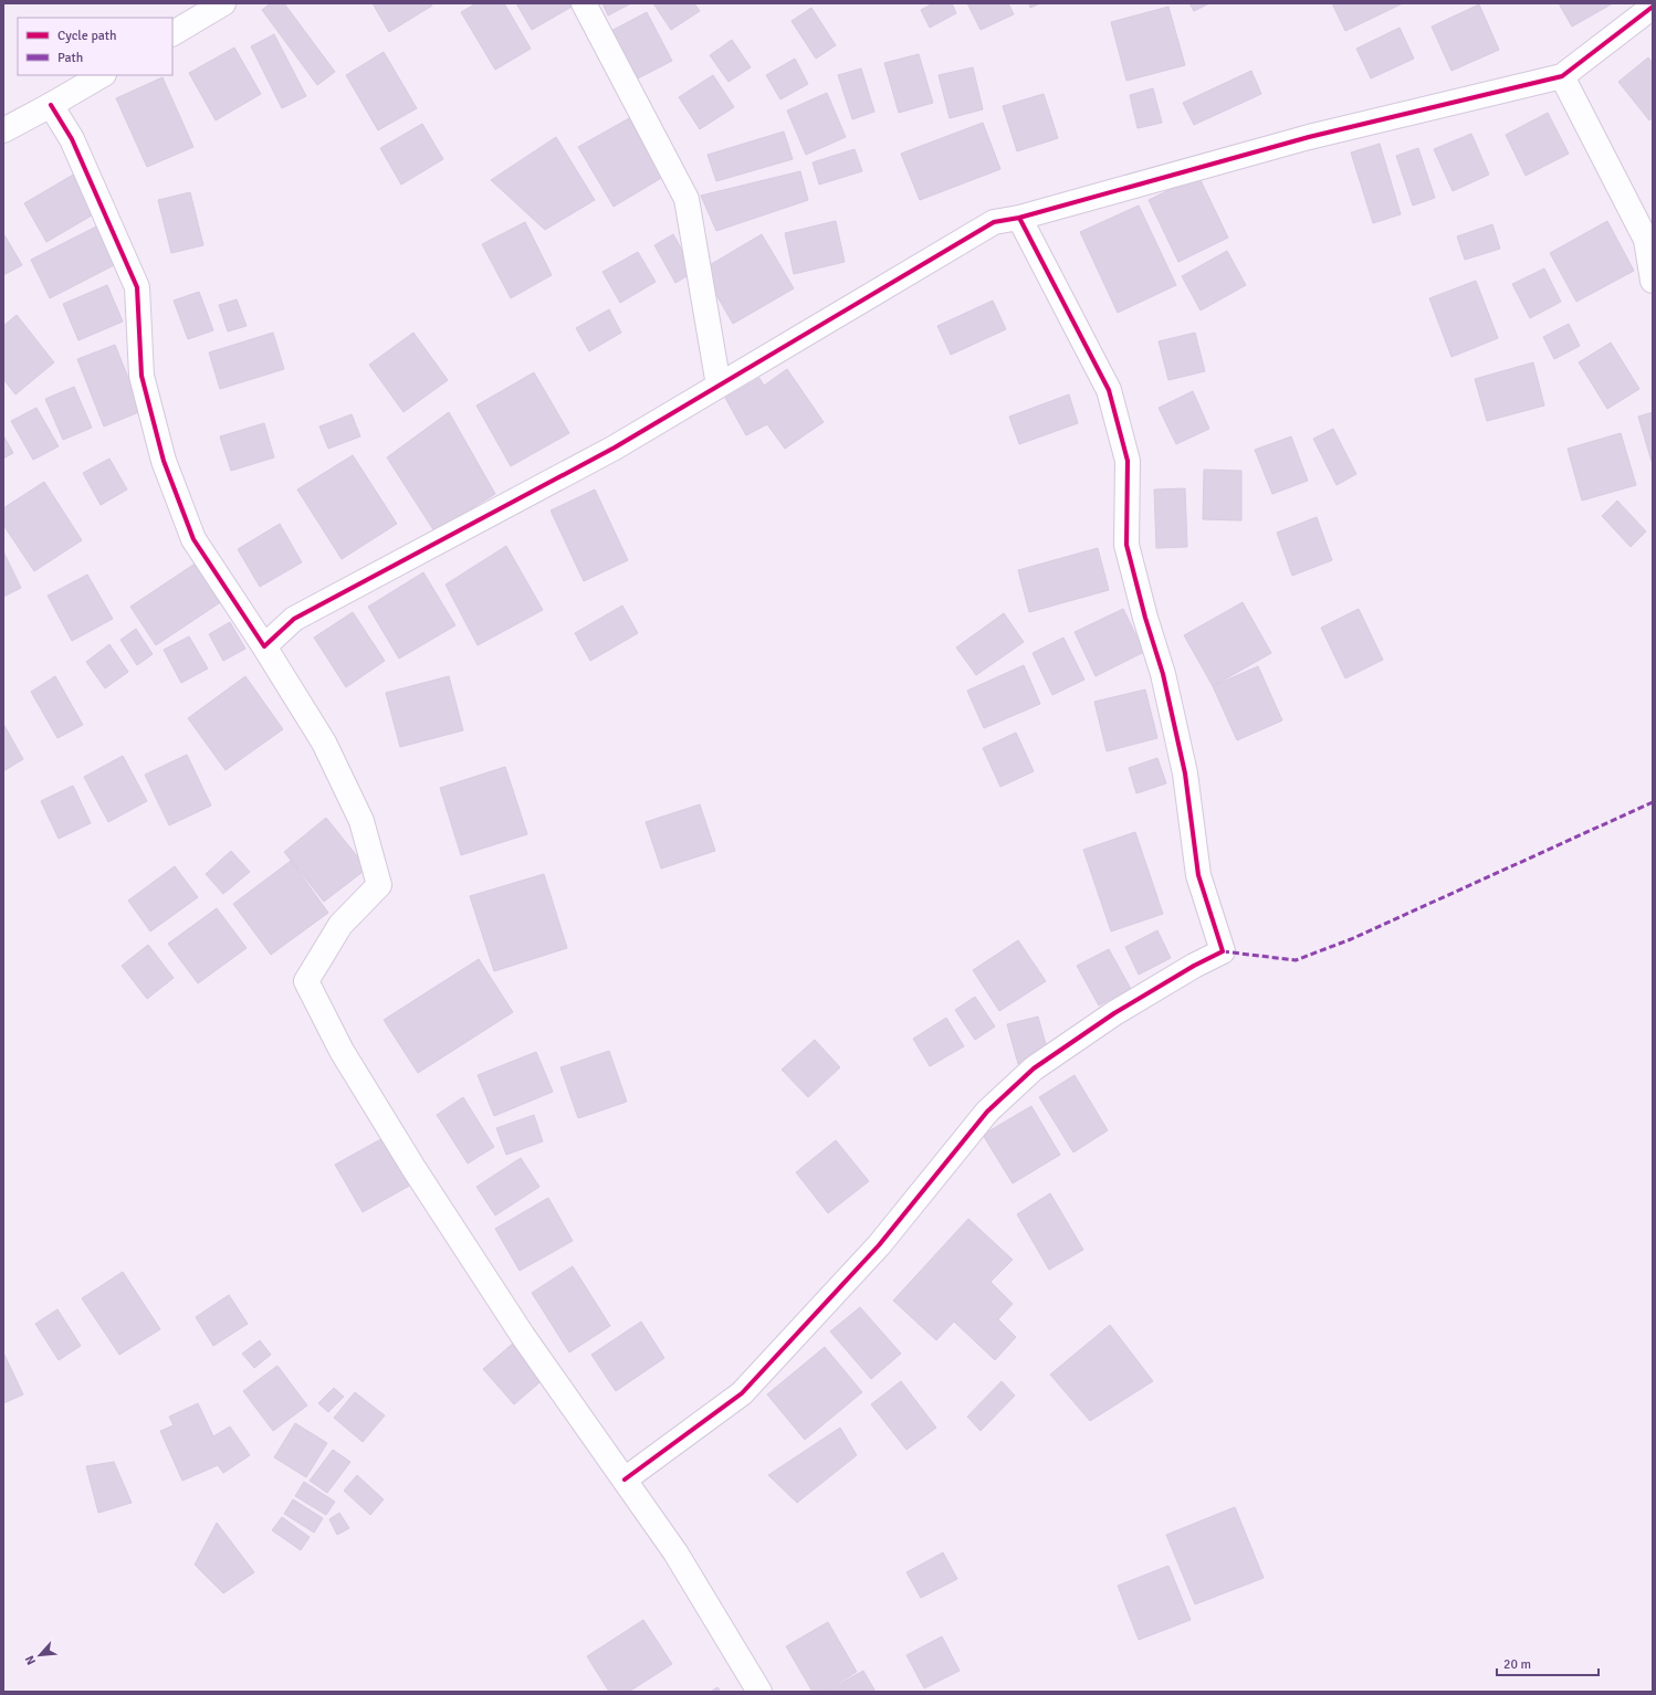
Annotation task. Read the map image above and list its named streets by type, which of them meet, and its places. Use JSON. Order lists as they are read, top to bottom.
{
  "legend": ["Cycle path", "Path"],
  "scale_bar": "20 m",
  "north": "bottom left"
}
